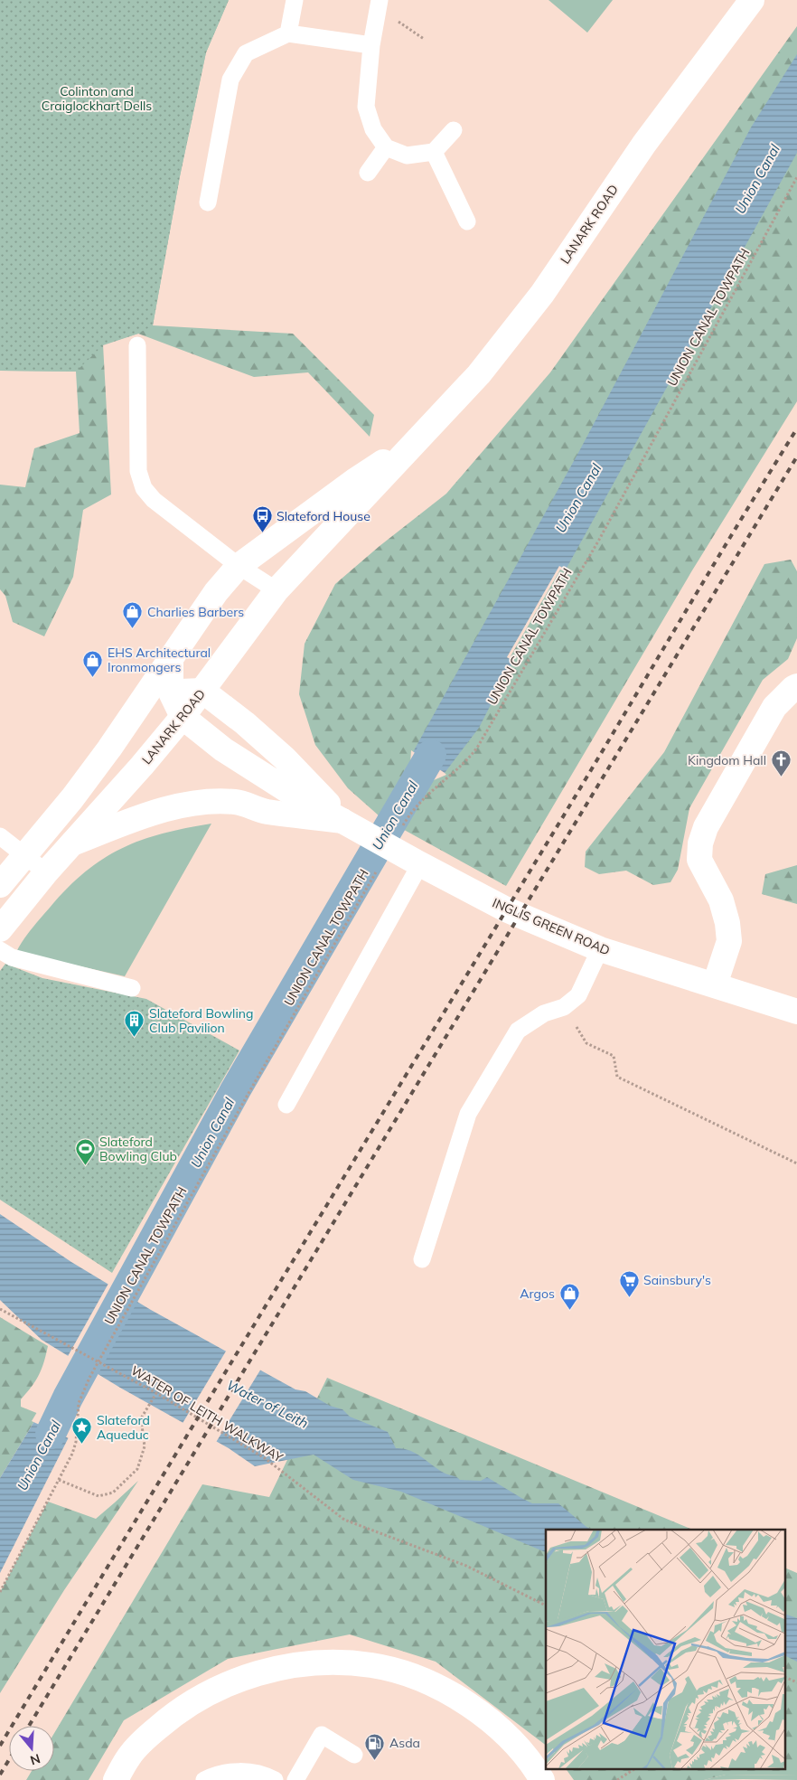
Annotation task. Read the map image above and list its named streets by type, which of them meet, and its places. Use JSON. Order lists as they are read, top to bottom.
{
  "streets": {
    "street": ["LANARK ROAD", "INGLIS GREEN ROAD"],
    "path": ["UNION CANAL TOWPATH", "WATER OF LEITH WALKWAY"]
  },
  "crossings": [
    ["LANARK ROAD", "INGLIS GREEN ROAD"]
  ],
  "water": ["Union Canal", "Water of Leith"],
  "parks": ["Colinton and Craiglockhart Dells"],
  "places": {
    "bus stop": ["Slateford House"],
    "shop": ["Charlies Barbers", "EHS Architectural Ironmongers", "Argos"],
    "church": ["Kingdom Hall"],
    "building": ["Slateford Bowling Club Pavilion"],
    "sports": ["Slateford Bowling Club"],
    "supermarket": ["Sainsbury's"],
    "place": ["Slateford Aqueduc"],
    "fuel station": ["Asda"]
  },
  "north": "bottom"
}
